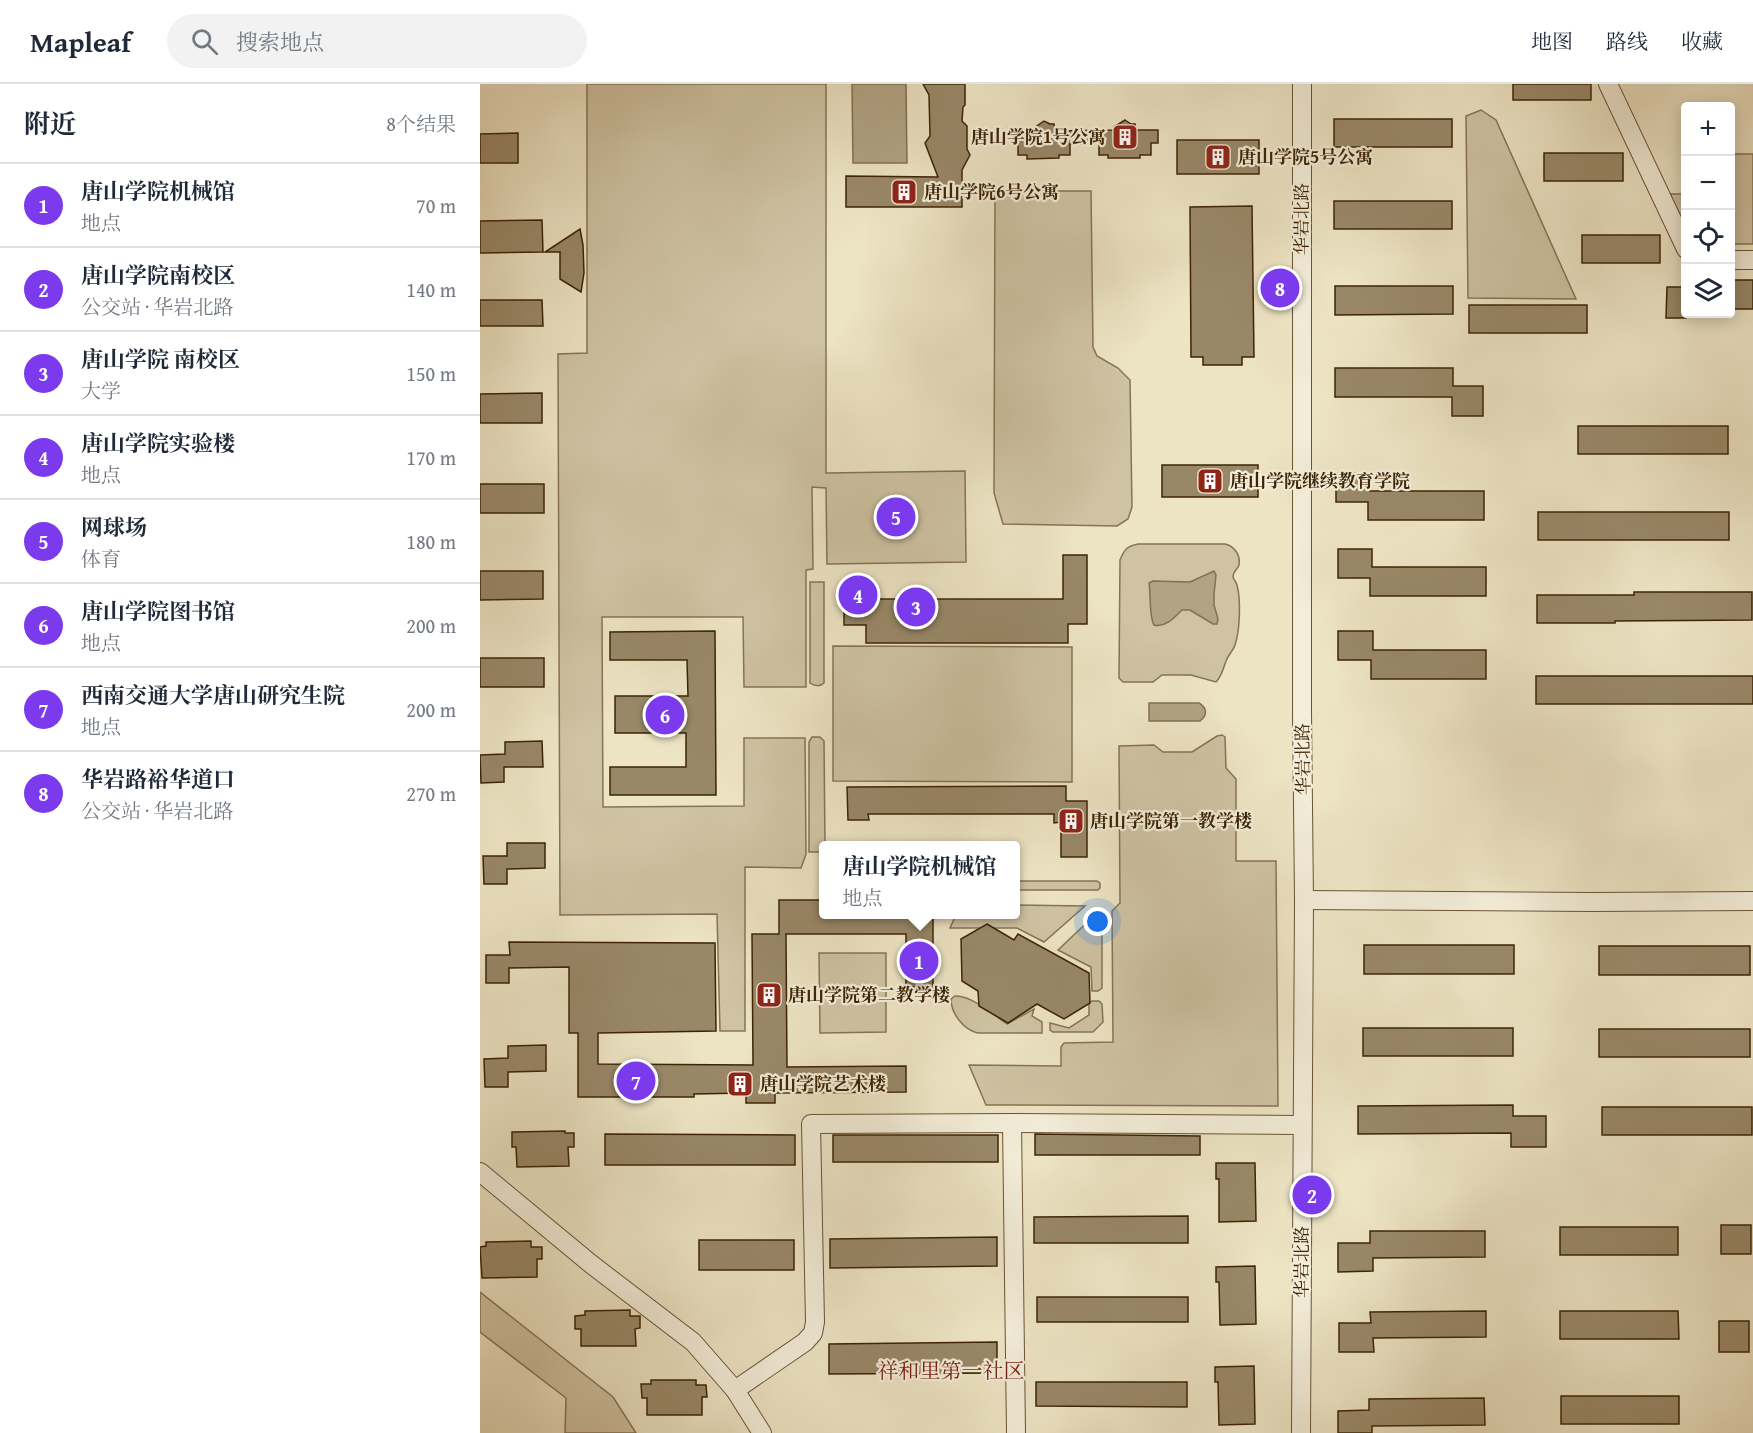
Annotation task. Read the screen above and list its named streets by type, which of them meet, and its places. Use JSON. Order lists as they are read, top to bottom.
{
  "streets": {
    "street": ["华岩北路"]
  },
  "districts": ["祥和里第一社区"],
  "places": {
    "building": [
      "唐山学院1号公寓",
      "唐山学院5号公寓",
      "唐山学院6号公寓",
      "唐山学院继续教育学院",
      "唐山学院第一教学楼",
      "唐山学院第二教学楼",
      "唐山学院艺术楼"
    ]
  },
  "page": {
    "header": "Mapleaf",
    "search": "搜索地点",
    "nav": ["地图", "路线", "收藏"],
    "heading": ["附近", "8个结果"],
    "map_buttons": ["+", "−"],
    "list": [
      {
        "mark": "1",
        "name": "唐山学院机械馆",
        "note": "地点",
        "value": "70 m"
      },
      {
        "mark": "2",
        "name": "唐山学院南校区",
        "note": "公交站 · 华岩北路",
        "value": "140 m"
      },
      {
        "mark": "3",
        "name": "唐山学院 南校区",
        "note": "大学",
        "value": "150 m"
      },
      {
        "mark": "4",
        "name": "唐山学院实验楼",
        "note": "地点",
        "value": "170 m"
      },
      {
        "mark": "5",
        "name": "网球场",
        "note": "体育",
        "value": "180 m"
      },
      {
        "mark": "6",
        "name": "唐山学院图书馆",
        "note": "地点",
        "value": "200 m"
      },
      {
        "mark": "7",
        "name": "西南交通大学唐山研究生院",
        "note": "地点",
        "value": "200 m"
      },
      {
        "mark": "8",
        "name": "华岩路裕华道口",
        "note": "公交站 · 华岩北路",
        "value": "270 m"
      }
    ],
    "pins": [
      "8",
      "5",
      "4",
      "3",
      "6",
      "1",
      "7",
      "2"
    ],
    "popup": ["唐山学院机械馆", "地点"]
  }
}
